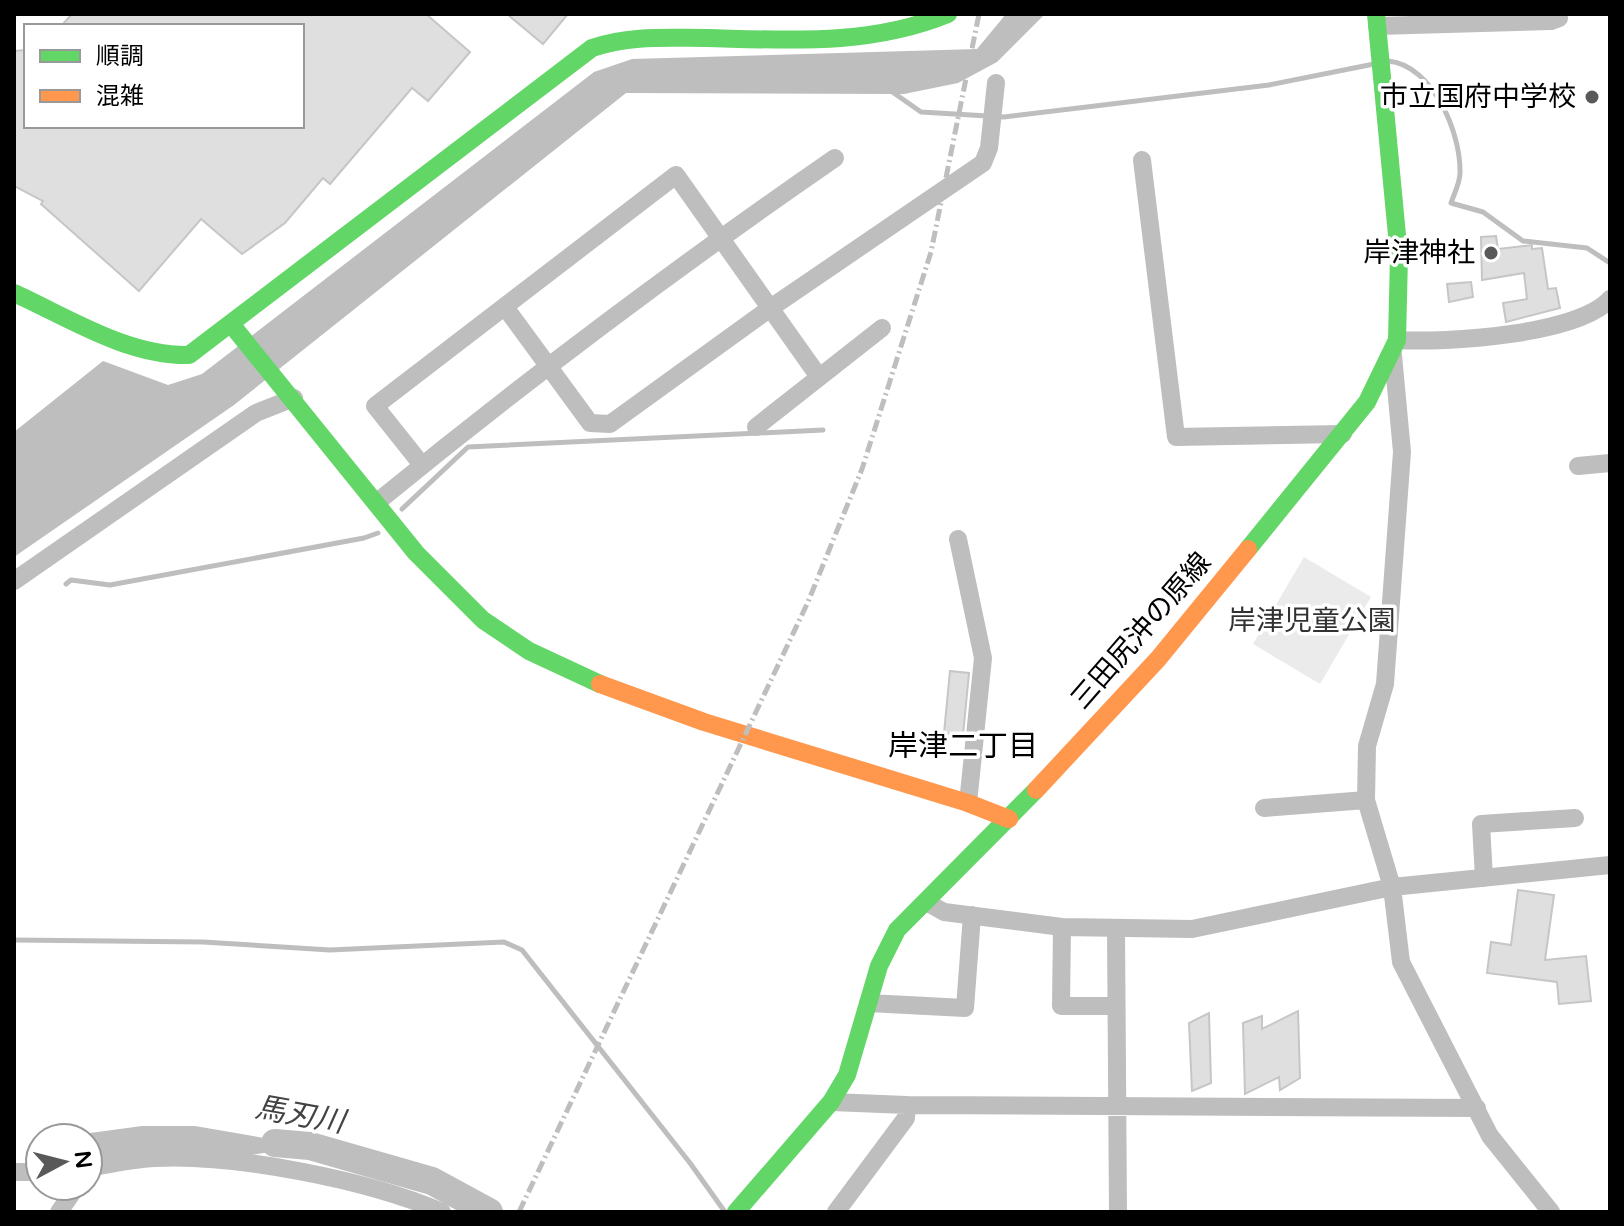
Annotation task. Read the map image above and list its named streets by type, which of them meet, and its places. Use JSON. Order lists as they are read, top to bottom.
{
  "streets": {
    "street": ["三田尻沖の原線"]
  },
  "districts": ["岸津二丁目"],
  "water": ["馬刃川"],
  "parks": ["岸津児童公園"],
  "places": ["市立国府中学校", "岸津神社"],
  "legend": ["順調", "混雑"],
  "north": "right"
}
